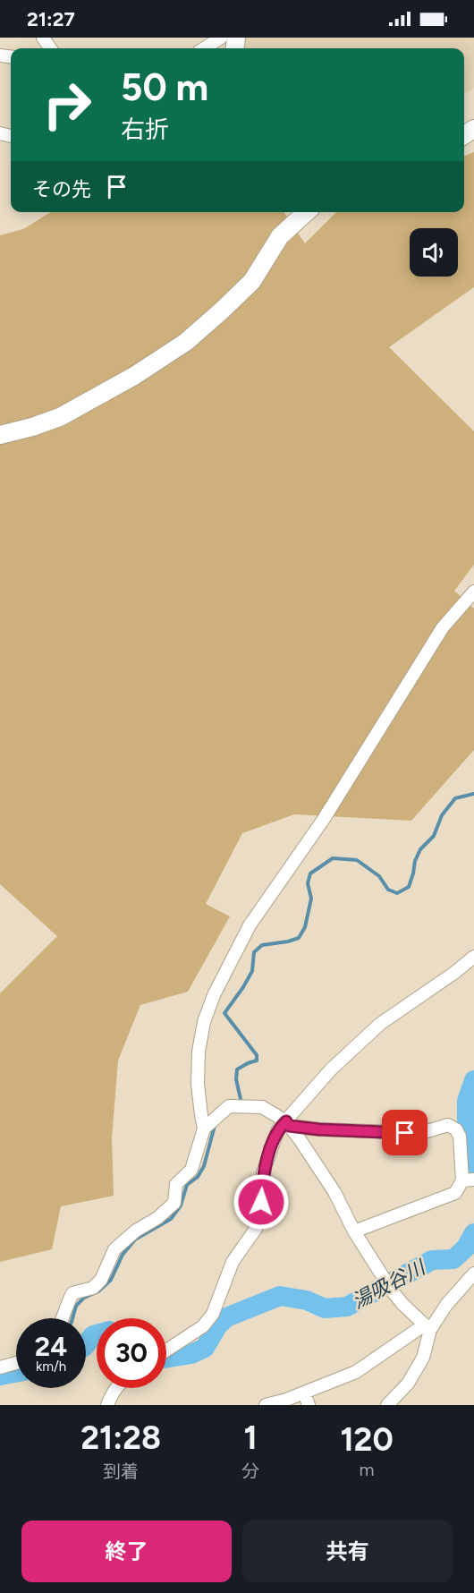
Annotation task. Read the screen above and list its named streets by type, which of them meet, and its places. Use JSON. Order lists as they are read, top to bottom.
{
  "water": ["湯吸谷川"],
  "page": {
    "status": "21:27",
    "turn": ["50 m", "右折"],
    "then": "その先",
    "speed": "24 km/h",
    "limit": "30",
    "eta": [
      "21:28",
      "到着",
      "1",
      "分",
      "120",
      "m"
    ],
    "buttons": ["終了", "共有"]
  }
}
